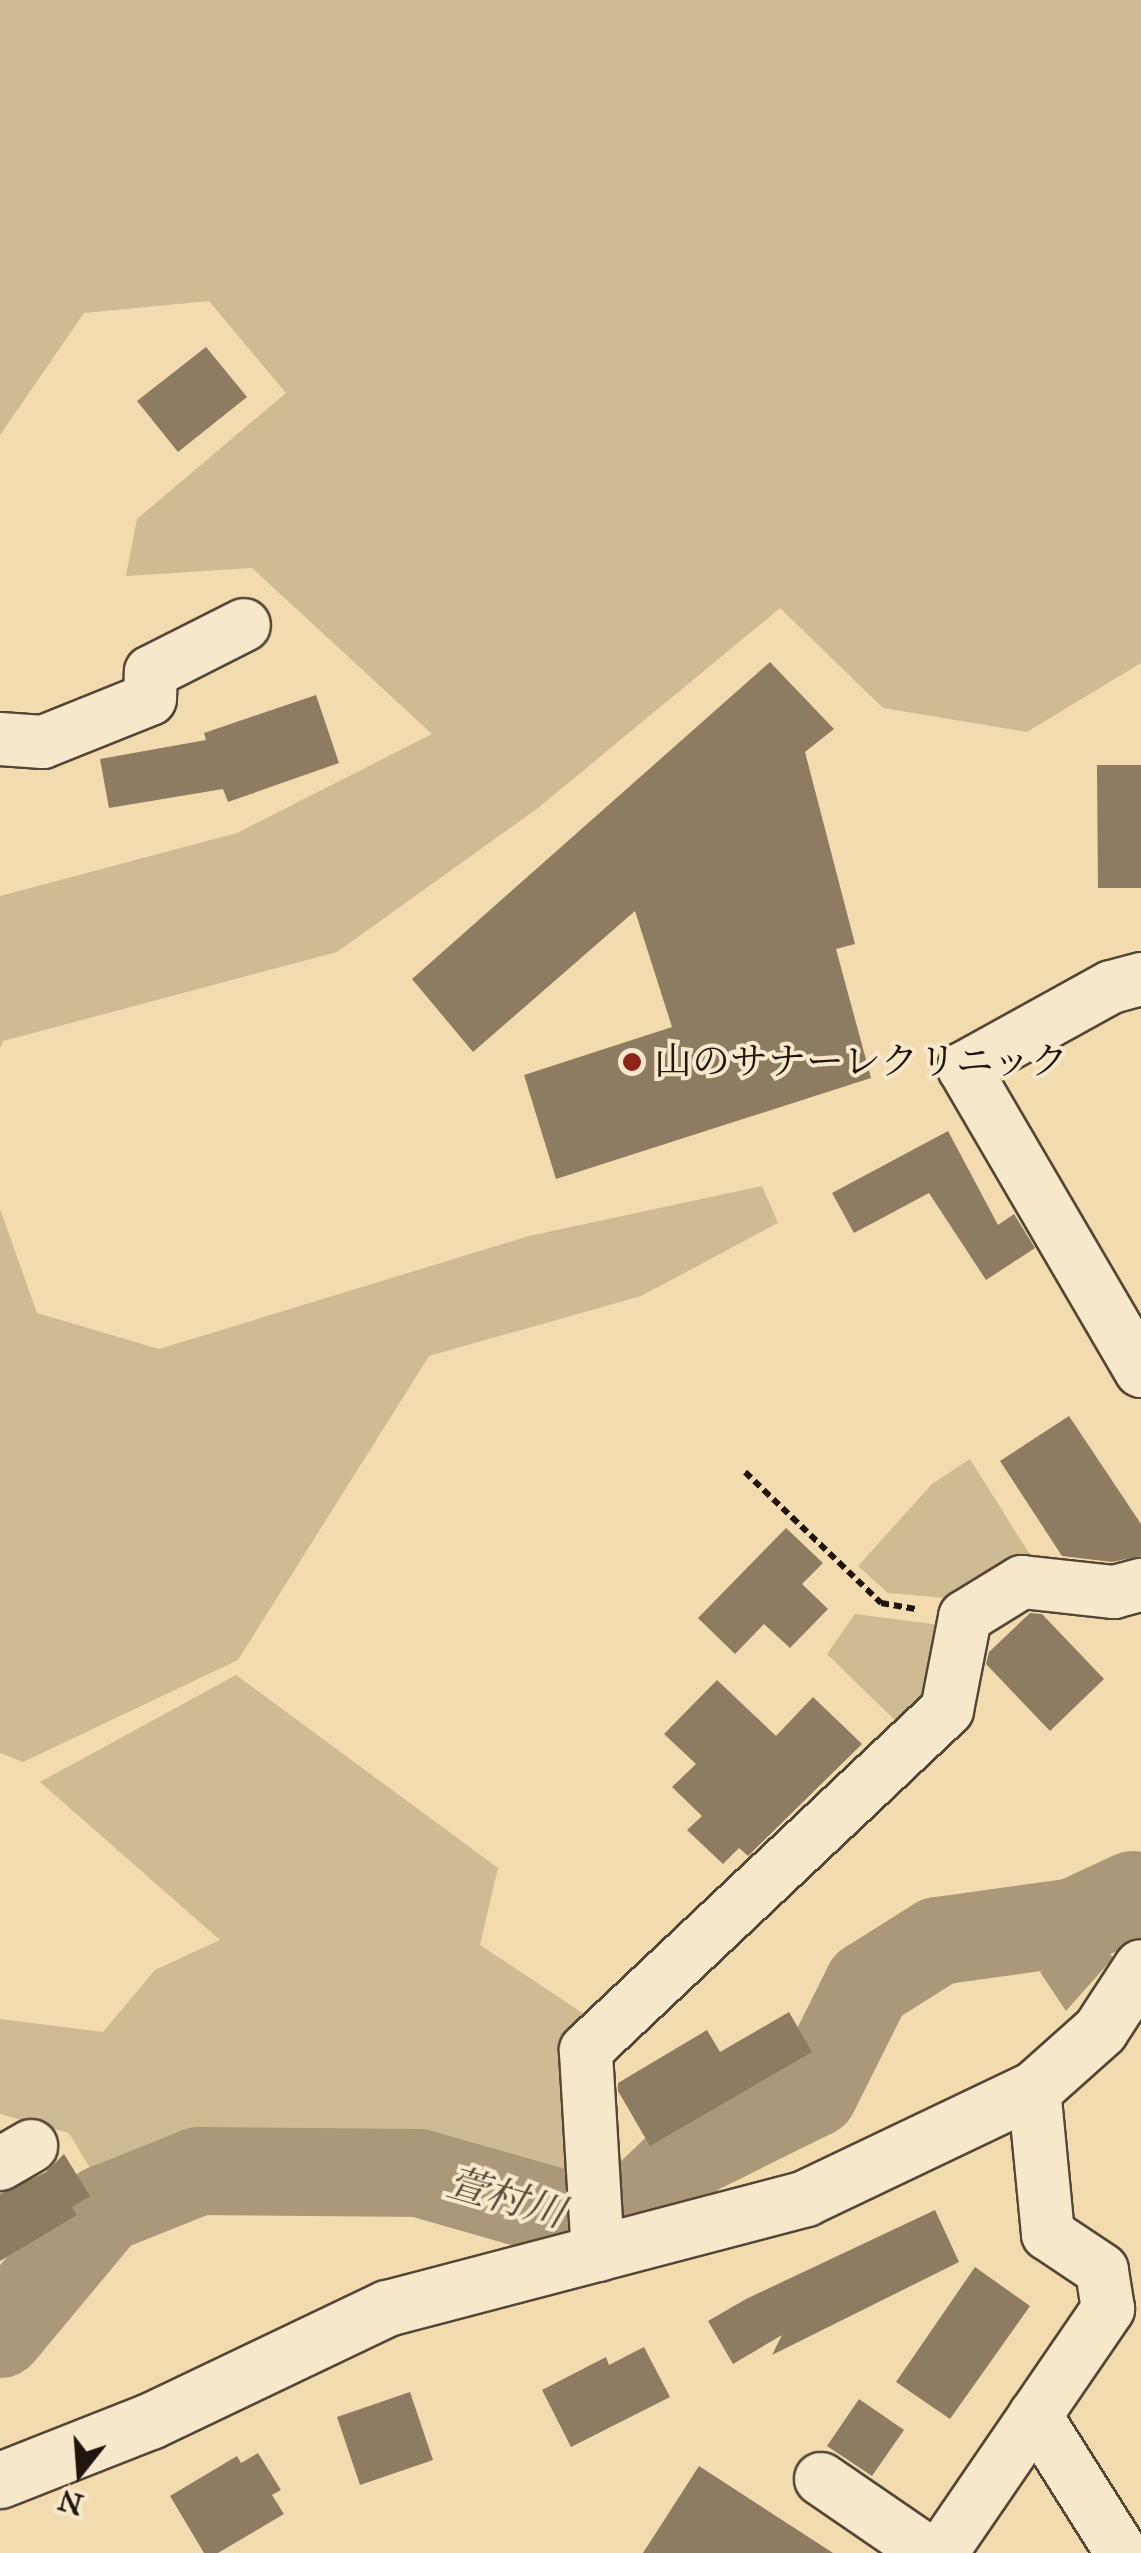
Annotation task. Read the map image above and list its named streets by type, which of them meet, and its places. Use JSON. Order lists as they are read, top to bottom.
{
  "water": ["萱村川"],
  "places": ["山のサナーレクリニック"],
  "north": "bottom"
}
